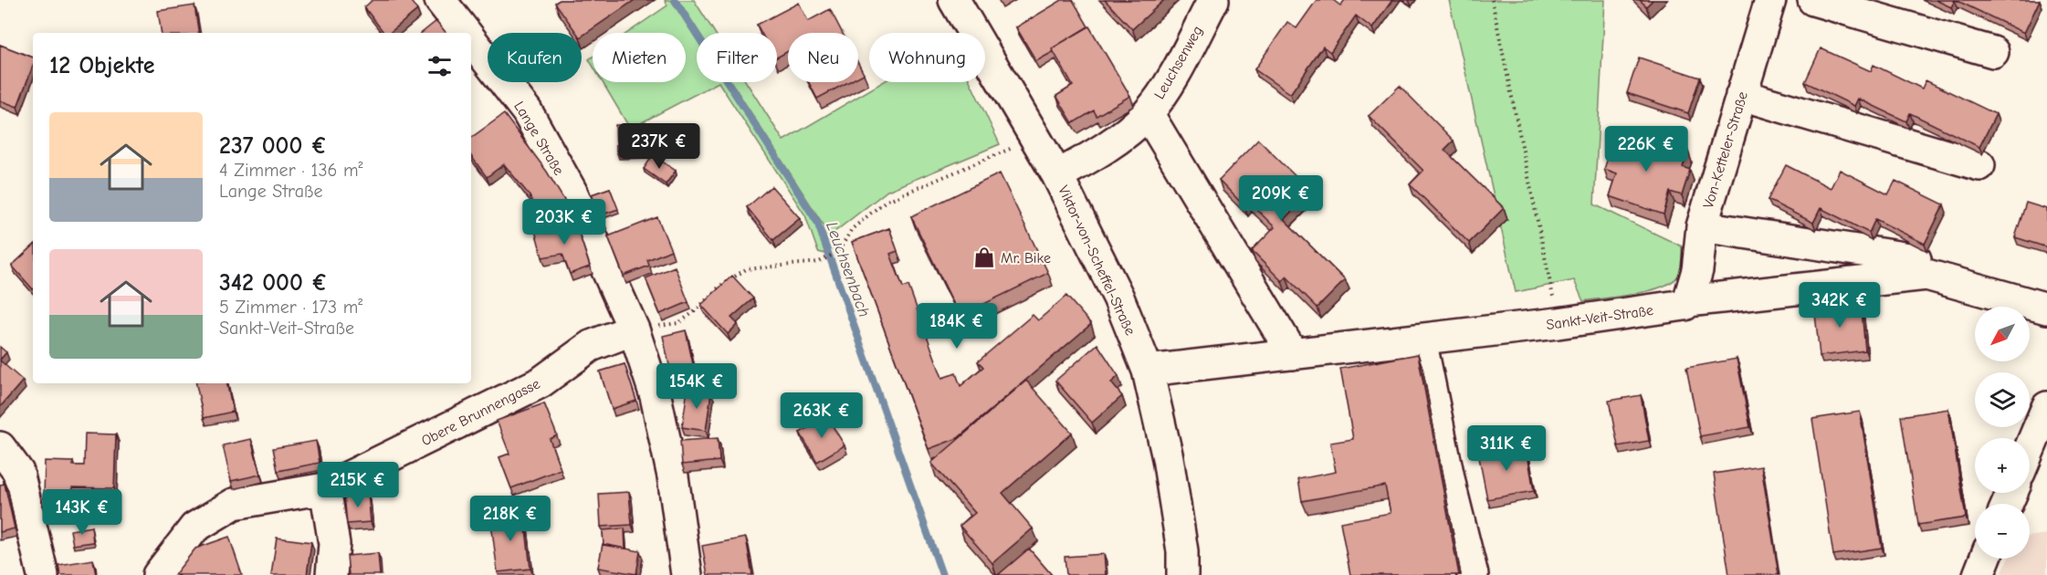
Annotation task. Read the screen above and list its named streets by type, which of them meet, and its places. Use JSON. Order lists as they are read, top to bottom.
{
  "streets": {
    "street": [
      "Leuchsenweg",
      "Lange Straße",
      "Von-Ketteler-Straße",
      "Viktor-von-Scheffel-Straße",
      "Sankt-Veit-Straße",
      "Obere Brunnengasse"
    ]
  },
  "crossings": [
    ["Leuchsenweg", "Viktor-von-Scheffel-Straße"],
    ["Lange Straße", "Obere Brunnengasse"],
    ["Von-Ketteler-Straße", "Sankt-Veit-Straße"],
    ["Viktor-von-Scheffel-Straße", "Sankt-Veit-Straße"]
  ],
  "water": ["Leuchsenbach"],
  "places": {
    "shop": ["Mr. Bike"]
  },
  "north": "bottom left",
  "page": {
    "chip": [
      "Kaufen",
      "Mieten",
      "Filter",
      "Neu",
      "Wohnung"
    ],
    "heading": "12 Objekte",
    "list": [
      {
        "name": "237 000 €",
        "note": "4 Zimmer · 136 m² · Lange Straße"
      },
      {
        "name": "342 000 €",
        "note": "5 Zimmer · 173 m² · Sankt-Veit-Straße"
      }
    ],
    "price": [
      "237K €",
      "226K €",
      "209K €",
      "203K €",
      "342K €",
      "184K €",
      "154K €",
      "263K €",
      "311K €",
      "215K €",
      "143K €",
      "218K €"
    ],
    "map_buttons": ["+", "−"]
  }
}
